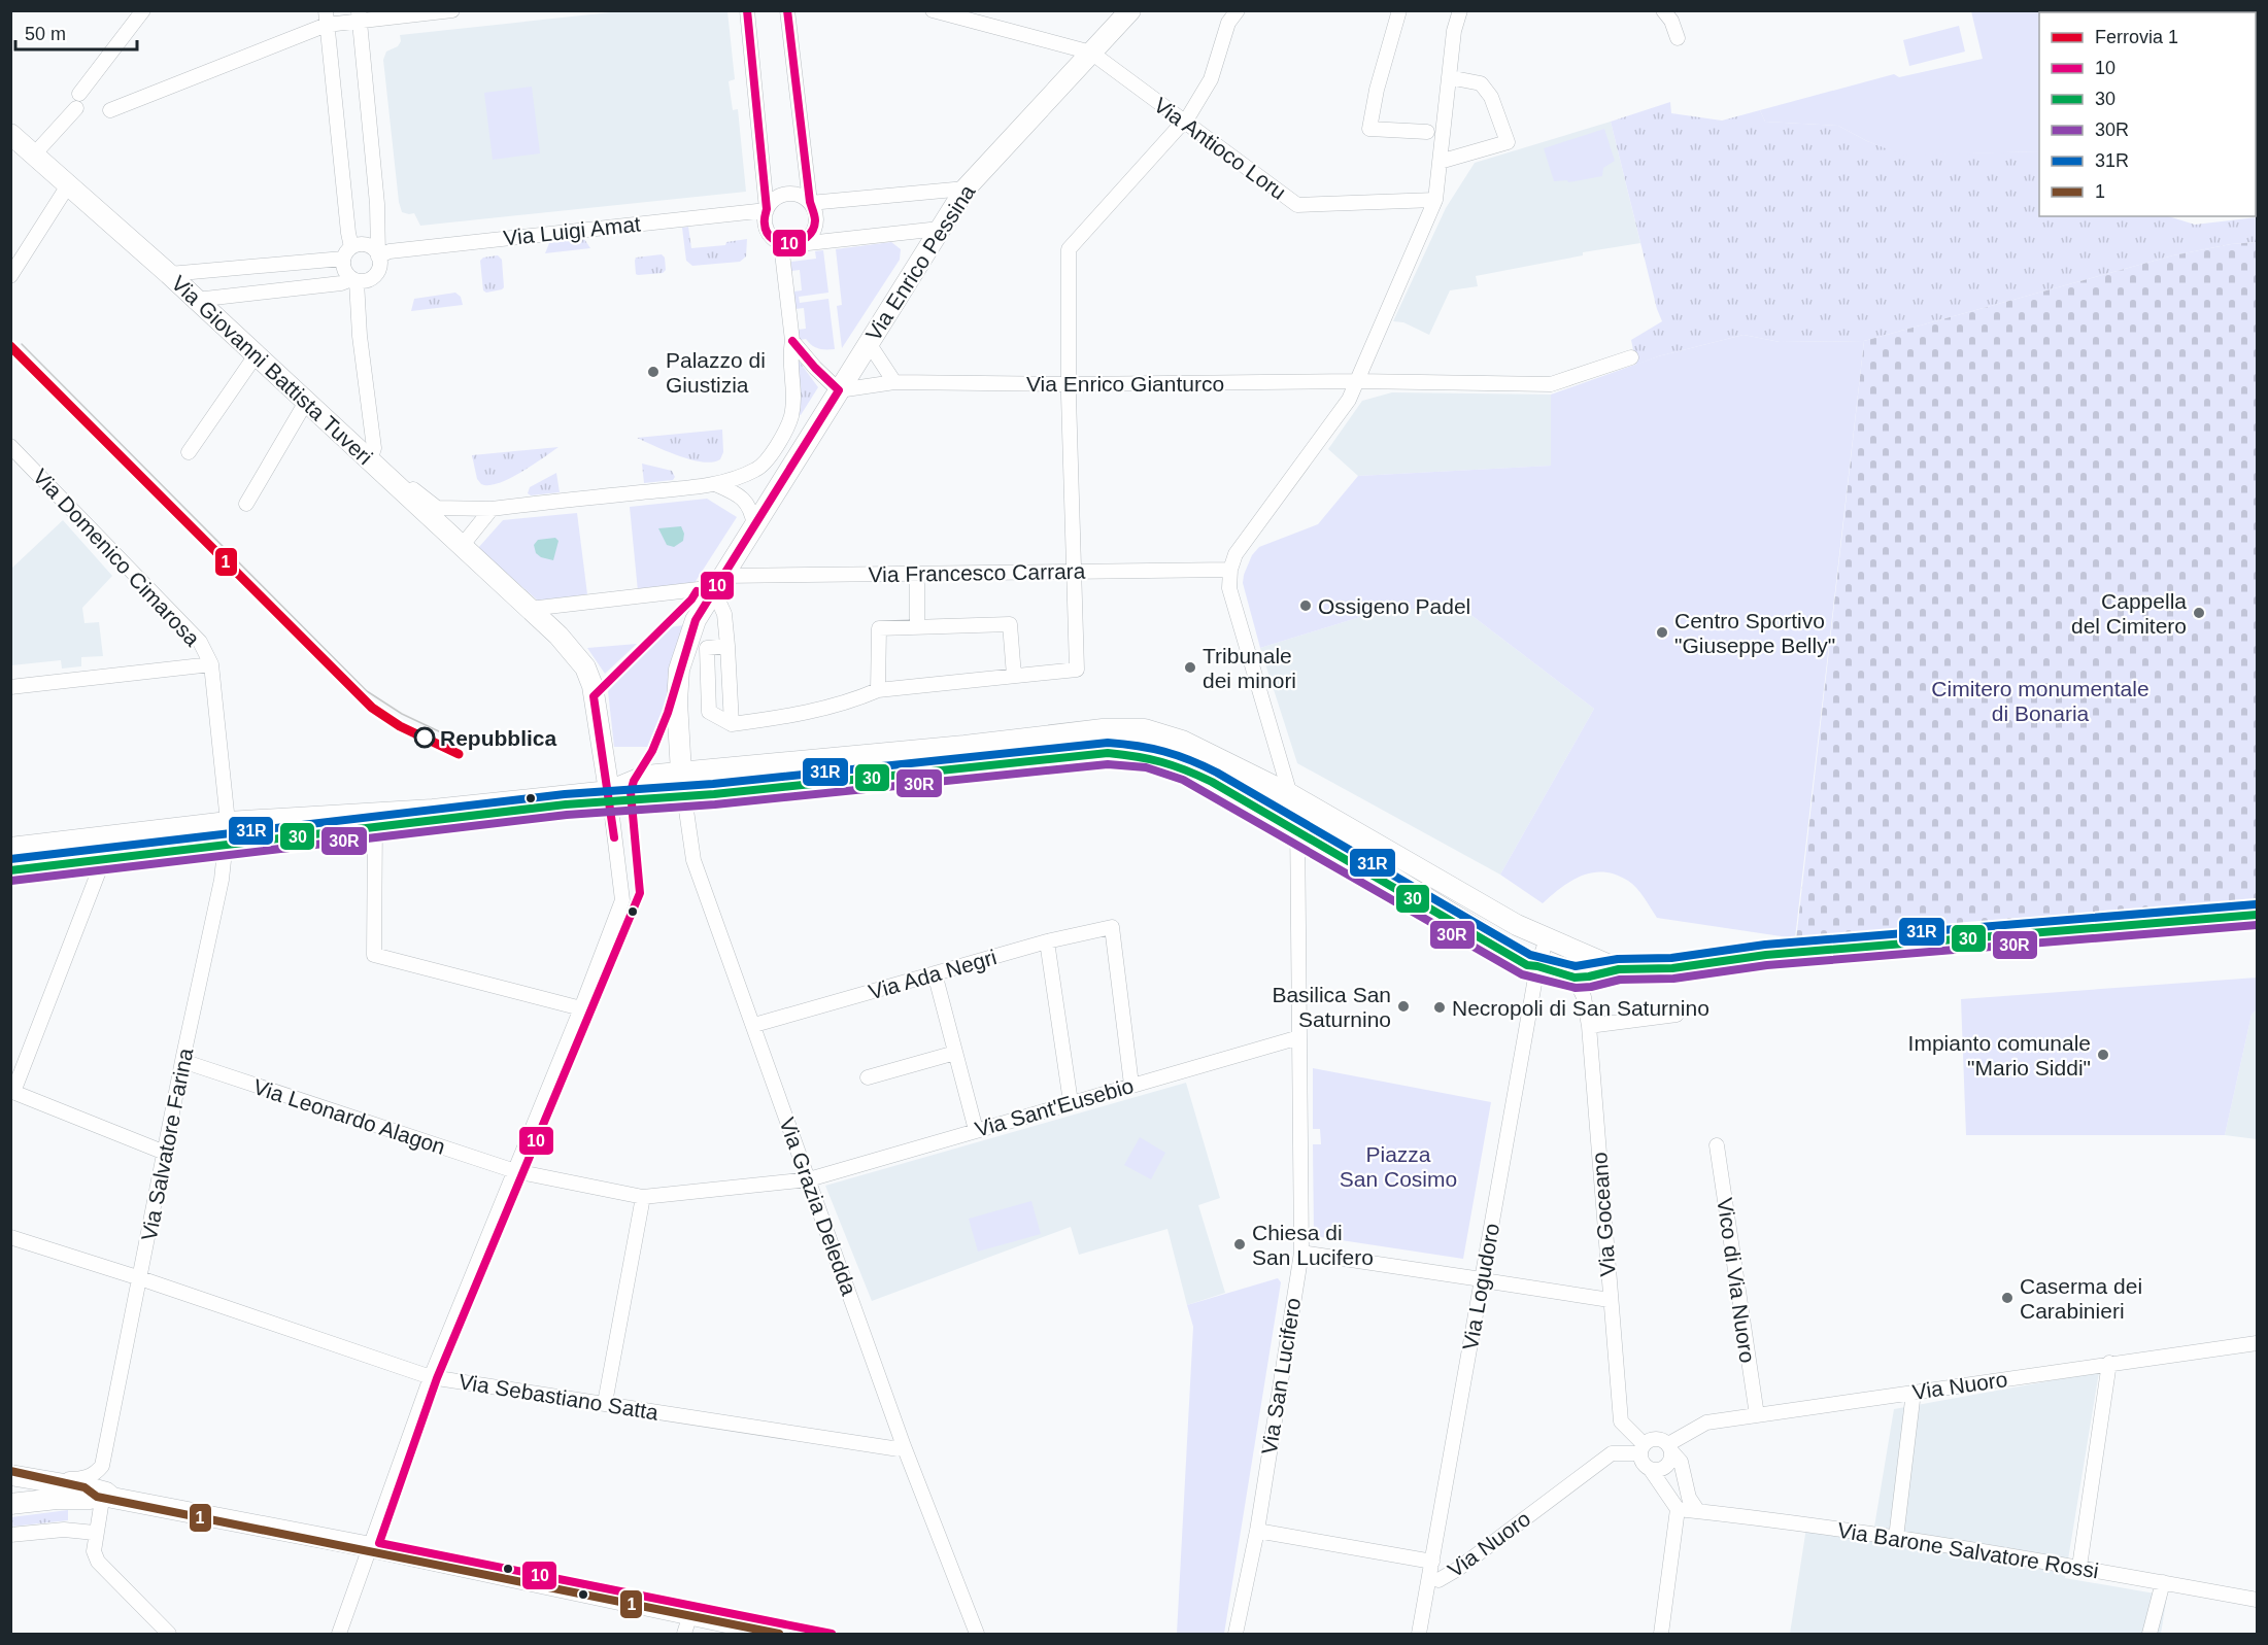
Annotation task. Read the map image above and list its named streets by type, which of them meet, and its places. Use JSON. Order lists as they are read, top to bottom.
{
  "streets": {
    "main road": ["Via Enrico Pessina", "Via Giovanni Battista Tuveri"],
    "street": [
      "Via Antioco Loru",
      "Via Luigi Amat",
      "Via Enrico Gianturco",
      "Via Domenico Cimarosa",
      "Via Francesco Carrara",
      "Via Ada Negri",
      "Via Sant'Eusebio",
      "Via Leonardo Alagon",
      "Via Salvatore Farina",
      "Via Grazia Deledda",
      "Via Goceano",
      "Vico di Via Nuoro",
      "Via Logudoro",
      "Via San Lucifero",
      "Via Nuoro",
      "Via Sebastiano Satta",
      "Via Barone Salvatore Rossi"
    ]
  },
  "crossings": [
    ["Via Antioco Loru", "Via Enrico Pessina"],
    ["Via Luigi Amat", "Via Enrico Pessina"],
    ["Via Enrico Pessina", "Via Enrico Gianturco"],
    ["Via Enrico Pessina", "Via Francesco Carrara"],
    ["Via Enrico Pessina", "Via Grazia Deledda"],
    ["Via Giovanni Battista Tuveri", "Via Francesco Carrara"],
    ["Via Domenico Cimarosa", "Via Salvatore Farina"],
    ["Via Francesco Carrara", "Via San Lucifero"],
    ["Via Ada Negri", "Via Sant'Eusebio"],
    ["Via Ada Negri", "Via Grazia Deledda"],
    ["Via Sant'Eusebio", "Via Leonardo Alagon"],
    ["Via Sant'Eusebio", "Via Grazia Deledda"],
    ["Via Sant'Eusebio", "Via San Lucifero"],
    ["Via Leonardo Alagon", "Via Salvatore Farina"],
    ["Via Salvatore Farina", "Via Sebastiano Satta"],
    ["Via Grazia Deledda", "Via Sebastiano Satta"],
    ["Via Goceano", "Via Nuoro"],
    ["Vico di Via Nuoro", "Via Nuoro"],
    ["Via Logudoro", "Via Nuoro"]
  ],
  "parks": ["Cimitero monumentale di Bonaria", "Piazza San Cosimo"],
  "places": [
    "Palazzo di Giustizia",
    "Ossigeno Padel",
    "Cappella del Cimitero",
    "Centro Sportivo \"Giuseppe Belly\"",
    "Tribunale dei minori",
    "Repubblica",
    "Basilica San Saturnino",
    "Necropoli di San Saturnino",
    "Impianto comunale \"Mario Siddi\"",
    "Chiesa di San Lucifero",
    "Caserma dei Carabinieri"
  ],
  "lines": [
    "transit line 10",
    "rail line 1",
    "transit line 31R",
    "transit line 30",
    "transit line 30R",
    "transit line 1"
  ],
  "legend": [
    "Ferrovia 1",
    "10",
    "30",
    "30R",
    "31R",
    "1"
  ],
  "scale_bar": "50 m"
}
